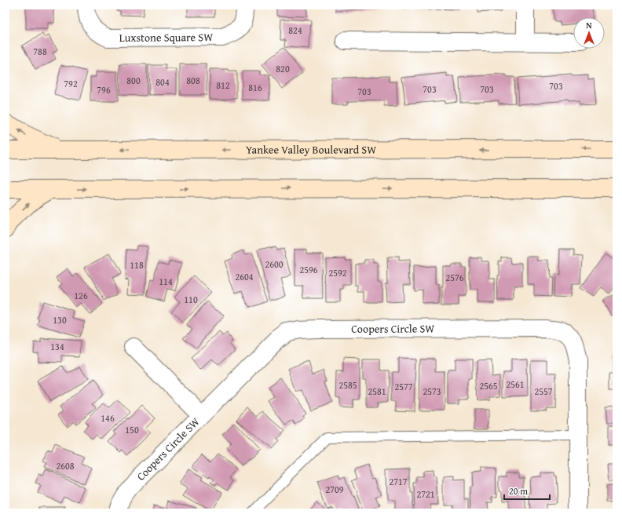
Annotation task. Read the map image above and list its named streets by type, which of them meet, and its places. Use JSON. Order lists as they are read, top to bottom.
{
  "streets": {
    "main road": ["Yankee Valley Boulevard SW"],
    "street": ["Luxstone Square SW", "Coopers Circle SW"]
  },
  "house_numbers": [
    "824",
    "788",
    "820",
    "800",
    "808",
    "804",
    "792",
    "812",
    "703",
    "816",
    "703",
    "703",
    "796",
    "703",
    "2600",
    "118",
    "2596",
    "2592",
    "2604",
    "2576",
    "114",
    "126",
    "110",
    "130",
    "134",
    "2561",
    "2585",
    "2565",
    "2577",
    "2581",
    "2573",
    "2557",
    "146",
    "150",
    "2608",
    "2717",
    "2709",
    "2721"
  ],
  "scale_bar": "20 m",
  "north": "top"
}
